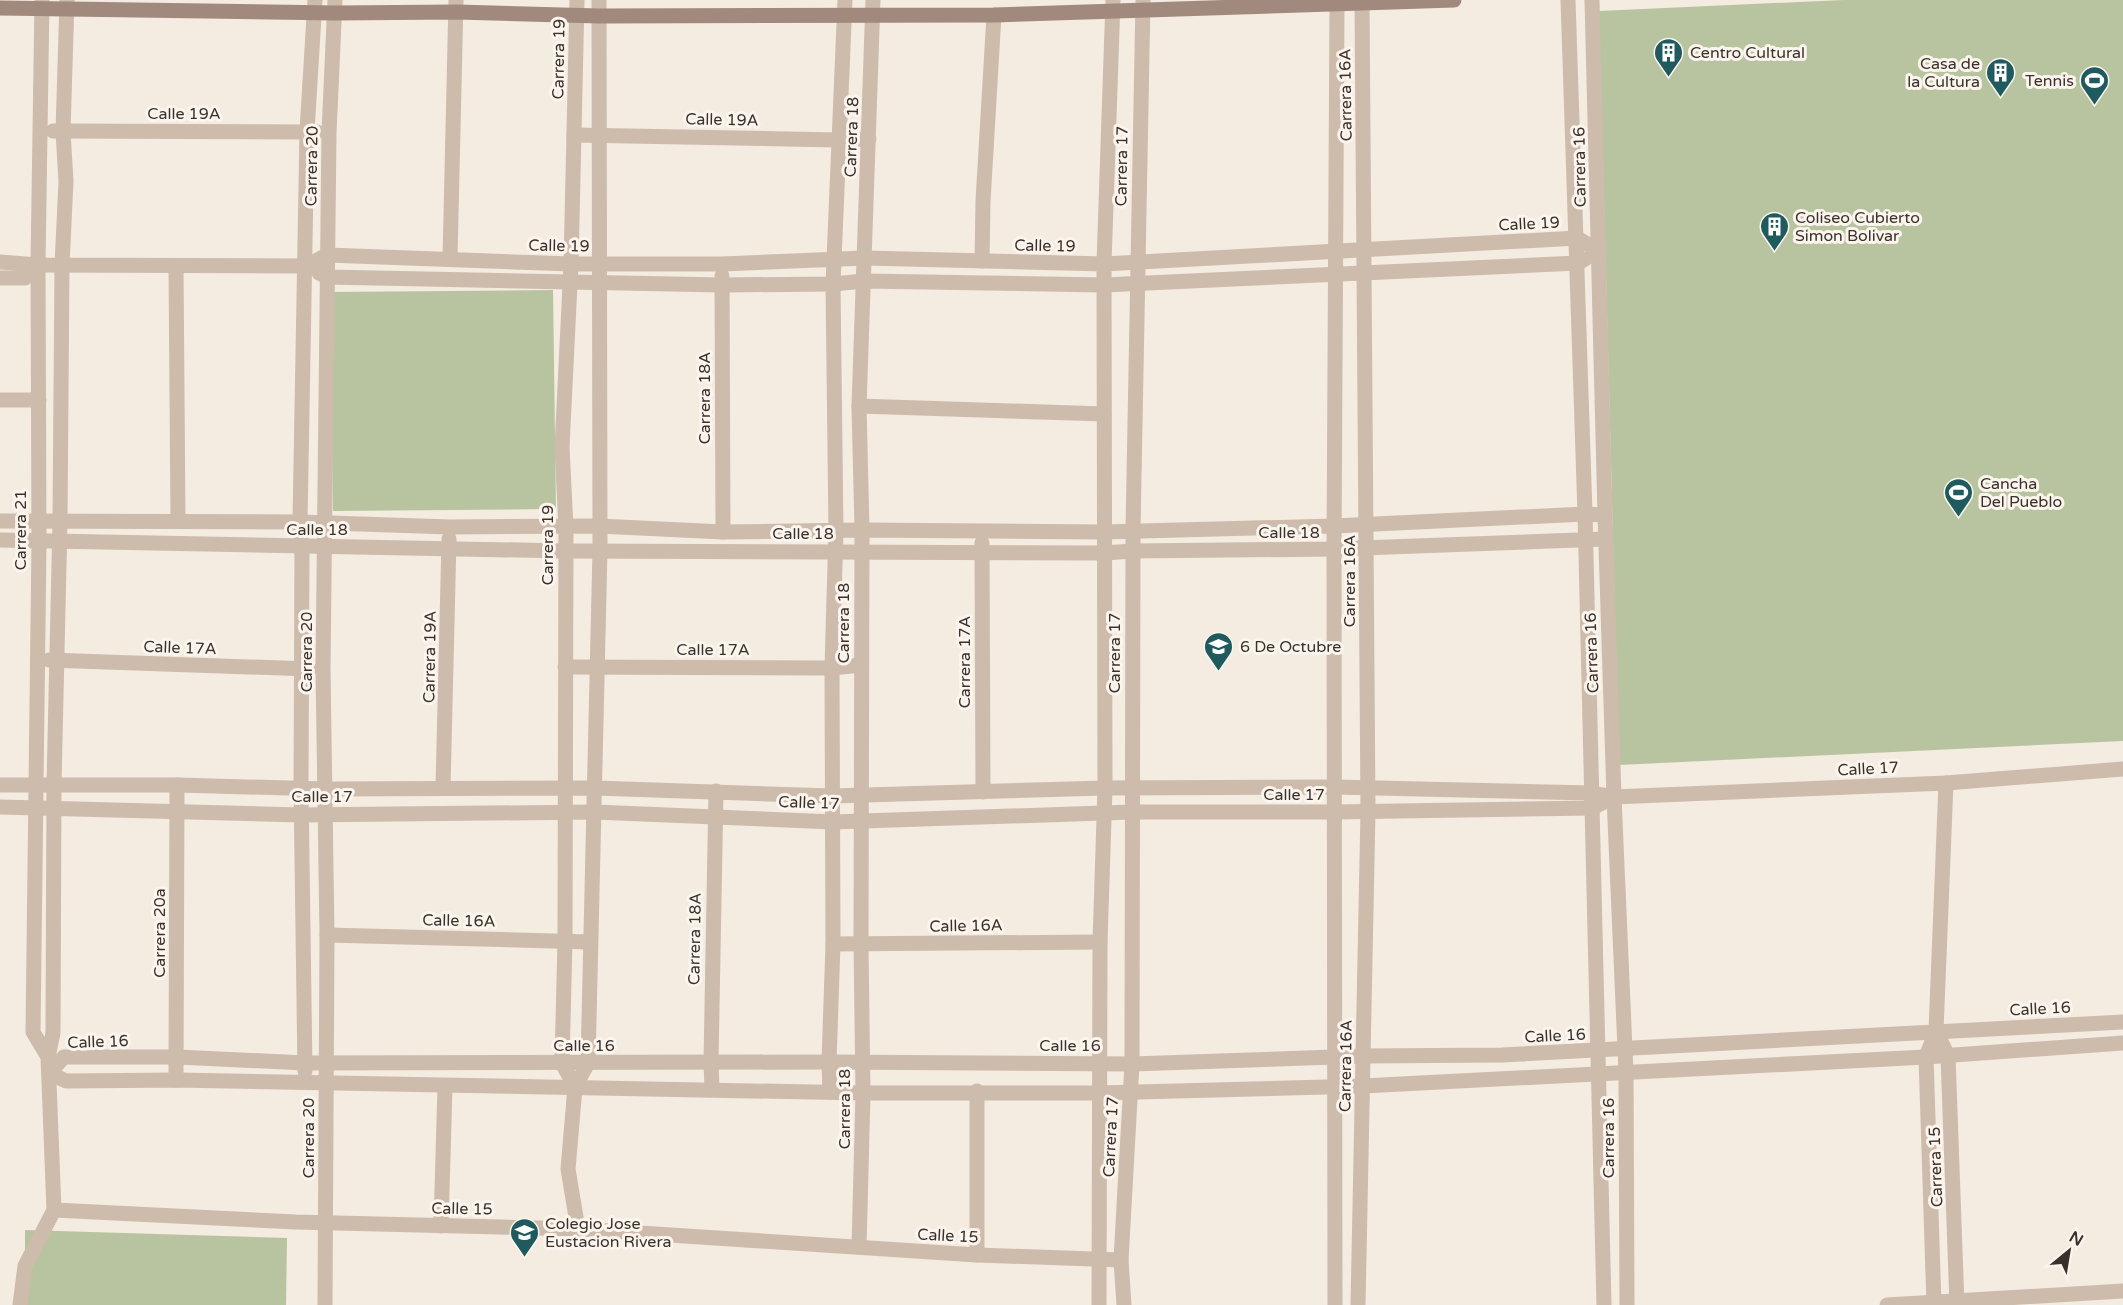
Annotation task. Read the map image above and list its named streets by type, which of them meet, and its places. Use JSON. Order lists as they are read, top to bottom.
{
  "streets": {
    "street": [
      "Carrera 19",
      "Carrera 16A",
      "Calle 19A",
      "Carrera 18",
      "Carrera 20",
      "Carrera 17",
      "Carrera 16",
      "Calle 19",
      "Carrera 18A",
      "Calle 18",
      "Carrera 21",
      "Calle 17A",
      "Carrera 19A",
      "Carrera 17A",
      "Calle 17",
      "Calle 16A",
      "Carrera 20a",
      "Calle 16",
      "Carrera 15",
      "Calle 15"
    ]
  },
  "crossings": [
    ["Carrera 19", "Calle 19A"],
    ["Carrera 19", "Calle 19"],
    ["Carrera 19", "Calle 18"],
    ["Carrera 19", "Calle 17A"],
    ["Carrera 19", "Calle 17"],
    ["Carrera 19", "Calle 16A"],
    ["Carrera 19", "Calle 16"],
    ["Carrera 16A", "Calle 19"],
    ["Carrera 16A", "Calle 18"],
    ["Carrera 16A", "Calle 17"],
    ["Carrera 16A", "Calle 16"],
    ["Calle 19A", "Carrera 18"],
    ["Calle 19A", "Carrera 20"],
    ["Calle 19A", "Carrera 21"],
    ["Carrera 18", "Calle 19"],
    ["Carrera 18", "Calle 18"],
    ["Carrera 18", "Calle 17A"],
    ["Carrera 18", "Calle 17"],
    ["Carrera 18", "Calle 16A"],
    ["Carrera 18", "Calle 16"],
    ["Carrera 18", "Calle 15"],
    ["Carrera 20", "Calle 19"],
    ["Carrera 20", "Calle 18"],
    ["Carrera 20", "Calle 17A"],
    ["Carrera 20", "Calle 17"],
    ["Carrera 20", "Calle 16A"],
    ["Carrera 20", "Calle 16"],
    ["Carrera 20", "Calle 15"],
    ["Carrera 17", "Calle 19"],
    ["Carrera 17", "Calle 18"],
    ["Carrera 17", "Calle 17"],
    ["Carrera 17", "Calle 16A"],
    ["Carrera 17", "Calle 16"],
    ["Carrera 17", "Calle 15"],
    ["Carrera 16", "Calle 19"],
    ["Carrera 16", "Calle 18"],
    ["Carrera 16", "Calle 17"],
    ["Carrera 16", "Calle 16"],
    ["Calle 19", "Carrera 18A"],
    ["Calle 19", "Carrera 21"],
    ["Carrera 18A", "Calle 18"],
    ["Carrera 18A", "Calle 17"],
    ["Carrera 18A", "Calle 16"],
    ["Calle 18", "Carrera 21"],
    ["Calle 18", "Carrera 19A"],
    ["Calle 18", "Carrera 17A"],
    ["Carrera 21", "Calle 17A"],
    ["Carrera 21", "Calle 17"],
    ["Carrera 21", "Calle 16"],
    ["Carrera 21", "Calle 15"],
    ["Carrera 19A", "Calle 17"],
    ["Carrera 17A", "Calle 17"],
    ["Calle 17", "Carrera 20a"],
    ["Calle 17", "Carrera 15"],
    ["Carrera 20a", "Calle 16"],
    ["Calle 16", "Carrera 15"]
  ],
  "places": {
    "building": ["Centro Cultural", "Casa de la Cultura", "Coliseo Cubierto Simon Bolivar"],
    "sports": ["Tennis", "Cancha Del Pueblo"],
    "school or university": ["6 De Octubre", "Colegio Jose Eustacion Rivera"]
  },
  "north": "top right"
}
